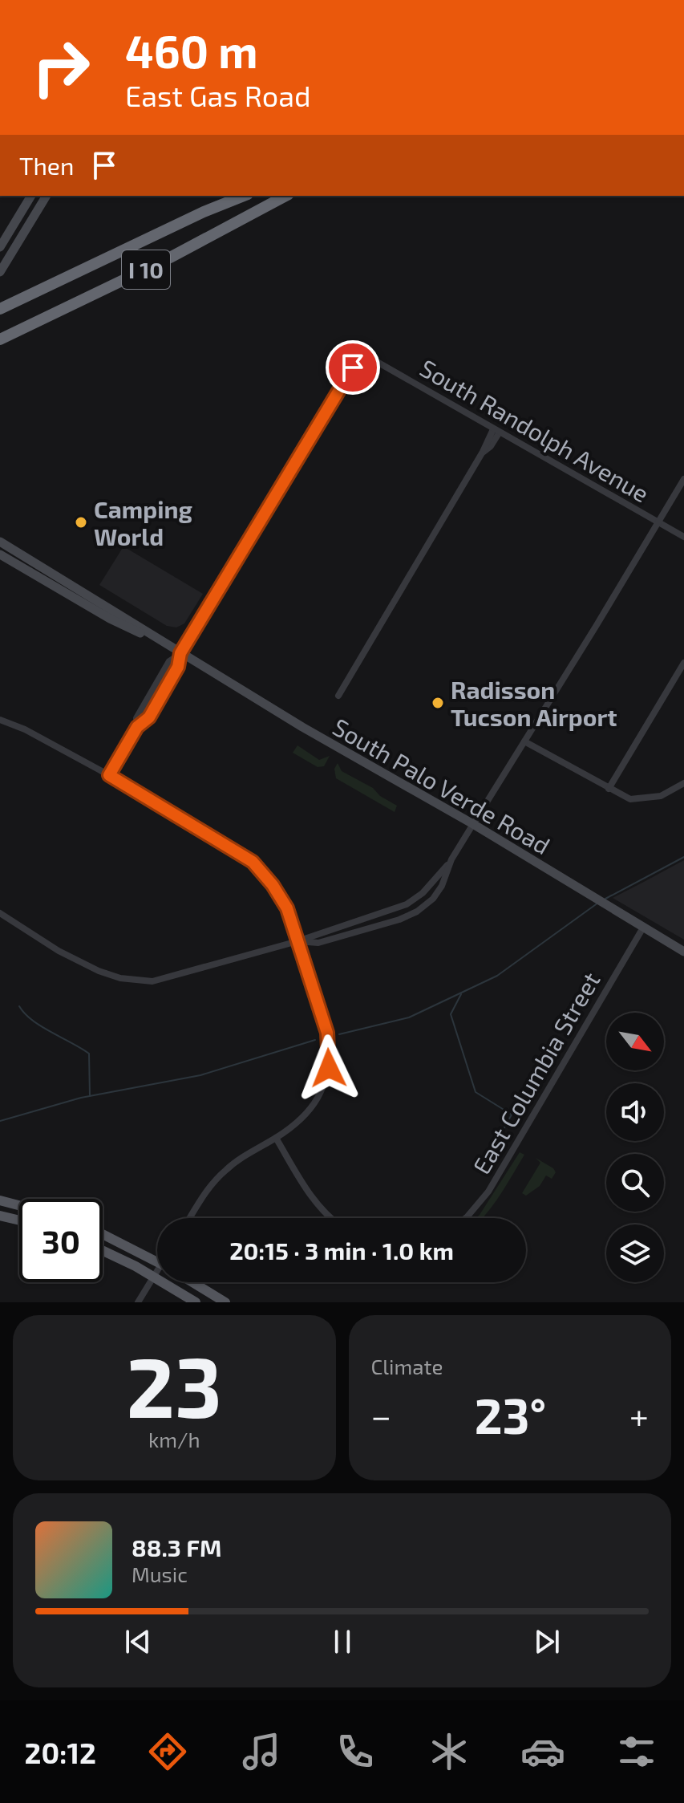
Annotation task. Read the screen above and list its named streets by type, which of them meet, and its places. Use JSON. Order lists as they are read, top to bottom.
{
  "streets": {
    "highway": ["I 10"],
    "main road": ["South Palo Verde Road"],
    "street": ["South Randolph Avenue", "East Columbia Street"]
  },
  "crossings": [
    ["South Randolph Avenue", "South Palo Verde Road"],
    ["South Palo Verde Road", "East Columbia Street"]
  ],
  "places": ["Camping World", "Radisson Tucson Airport"],
  "north": "bottom right",
  "page": {
    "turn": ["460 m", "East Gas Road"],
    "then": "Then",
    "limit": "30",
    "trip": "20:15 · 3 min · 1.0 km",
    "tile": [
      ["23", "km/h"],
      "Climate"
    ],
    "heat": ["−", "23°", "+"],
    "song": ["88.3 FM", "Music"],
    "tabs": "20:12"
  }
}
